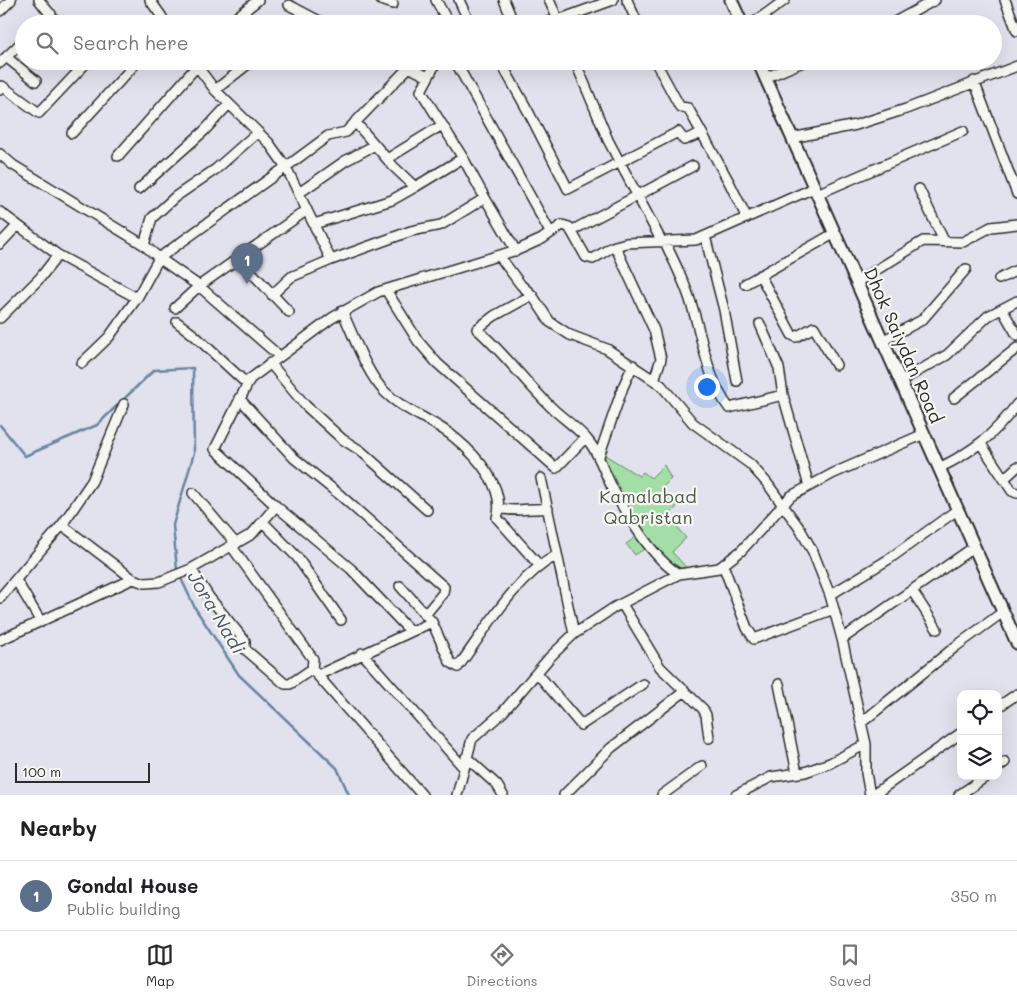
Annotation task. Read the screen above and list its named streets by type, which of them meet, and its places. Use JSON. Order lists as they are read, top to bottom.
{
  "streets": {
    "main road": ["Dhok Saiydan Road"]
  },
  "water": ["Jora Nadi"],
  "parks": ["Kamalabad Qabristan"],
  "scale_bar": "100 m",
  "page": {
    "search": "Search here",
    "pins": "1",
    "scale": "100 m",
    "heading": "Nearby",
    "list": [
      {
        "mark": "1",
        "name": "Gondal House",
        "note": "Public building",
        "value": "350 m"
      }
    ],
    "nav": ["Map", "Directions", "Saved"]
  }
}
